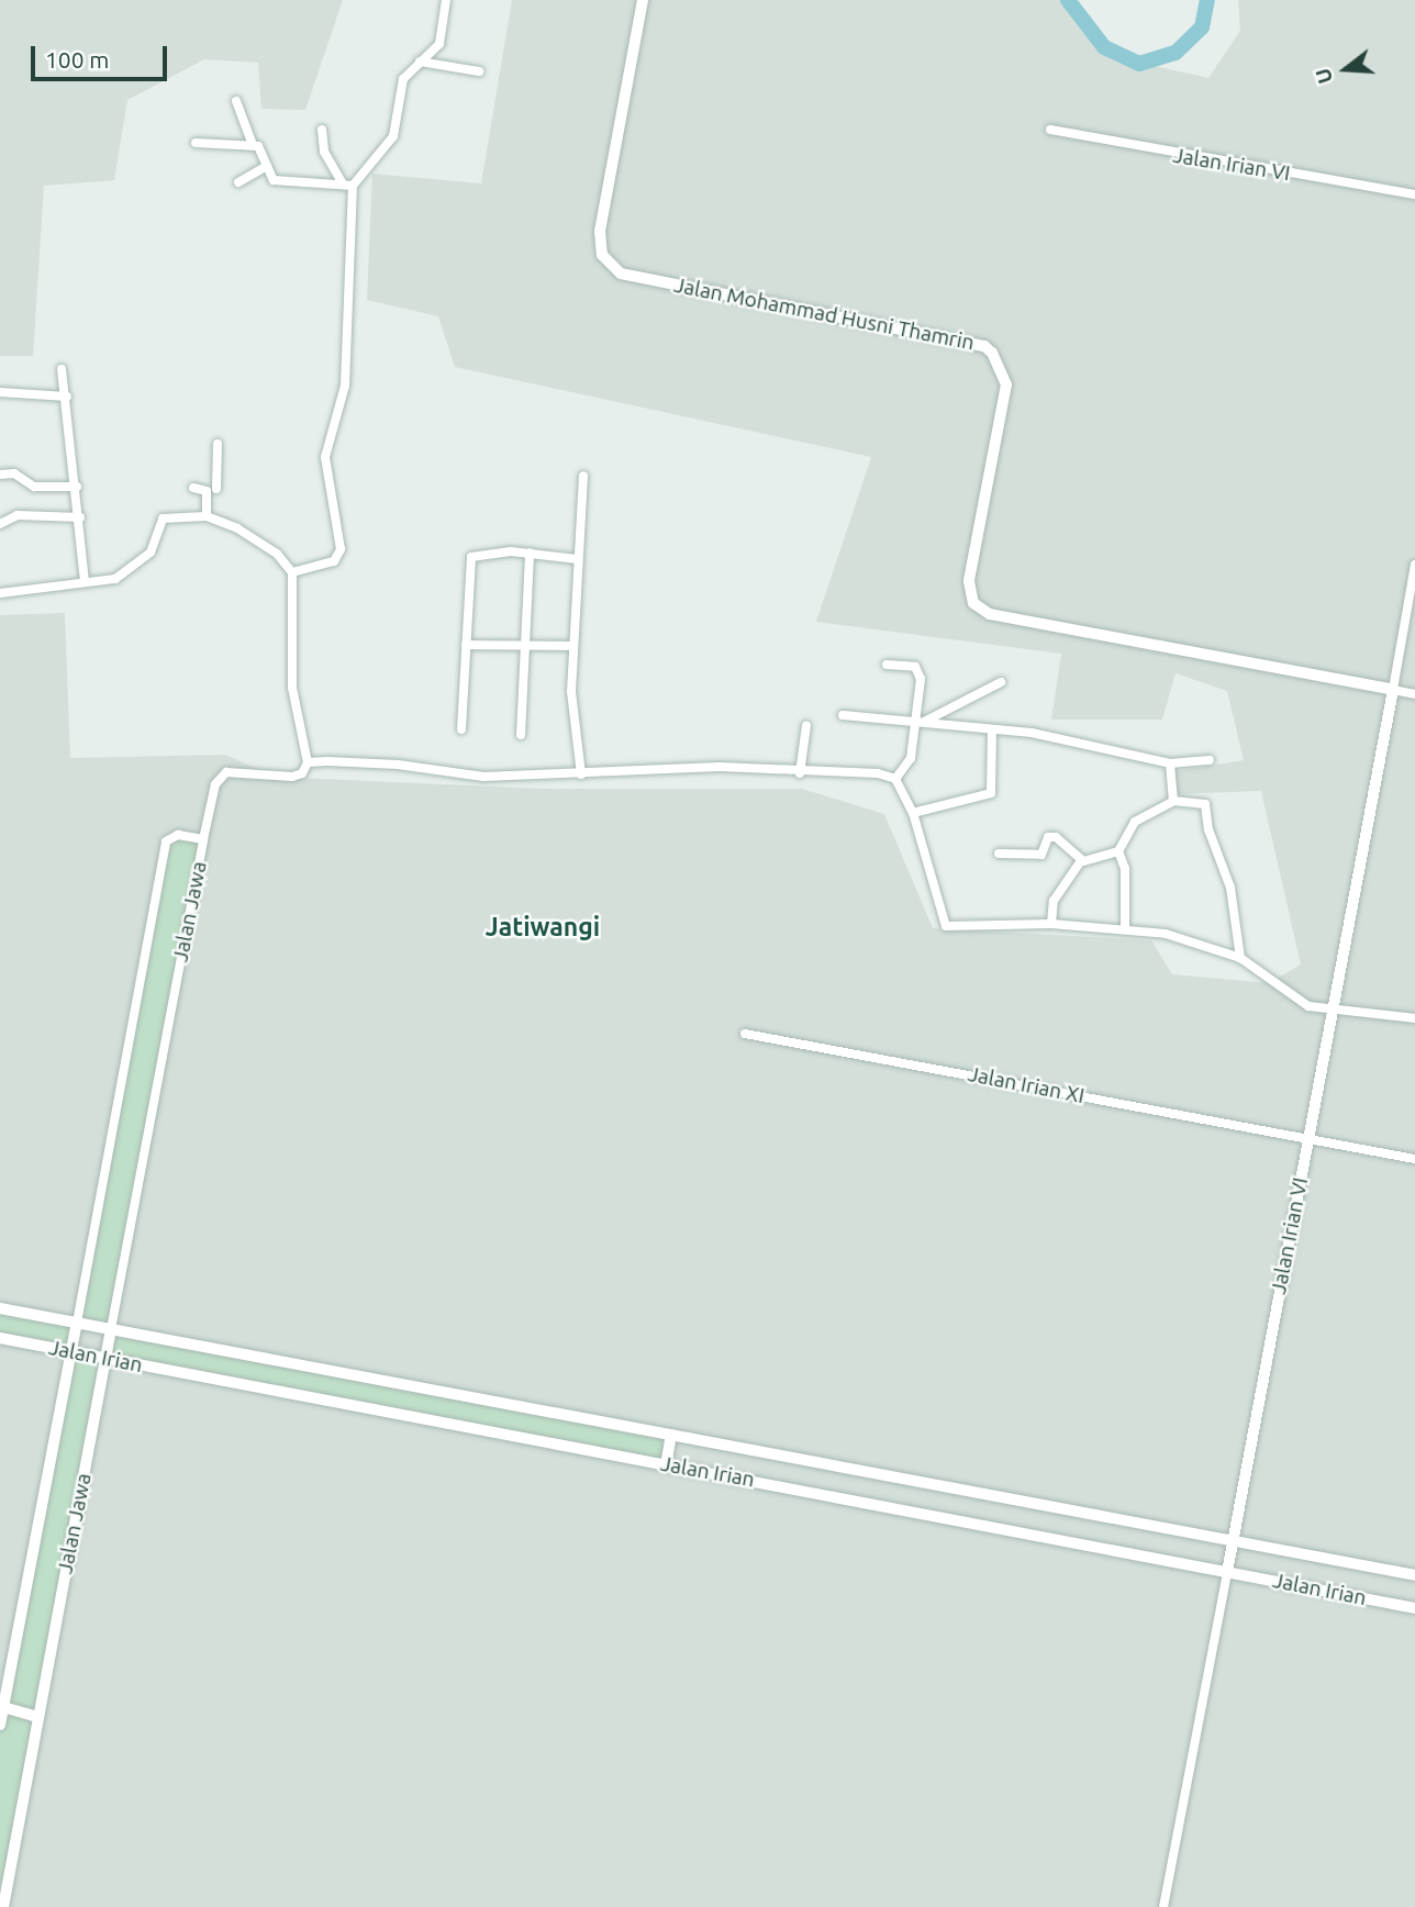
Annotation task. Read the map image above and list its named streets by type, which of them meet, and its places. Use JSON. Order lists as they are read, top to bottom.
{
  "streets": {
    "street": [
      "Jalan Irian VI",
      "Jalan Mohammad Husni Thamrin",
      "Jalan Jawa",
      "Jalan Irian XI",
      "Jalan Irian"
    ]
  },
  "crossings": [
    ["Jalan Irian VI", "Jalan Mohammad Husni Thamrin"],
    ["Jalan Irian VI", "Jalan Irian XI"],
    ["Jalan Irian VI", "Jalan Irian"],
    ["Jalan Jawa", "Jalan Irian"]
  ],
  "districts": ["Jatiwangi"],
  "scale_bar": "100 m",
  "north": "left"
}
